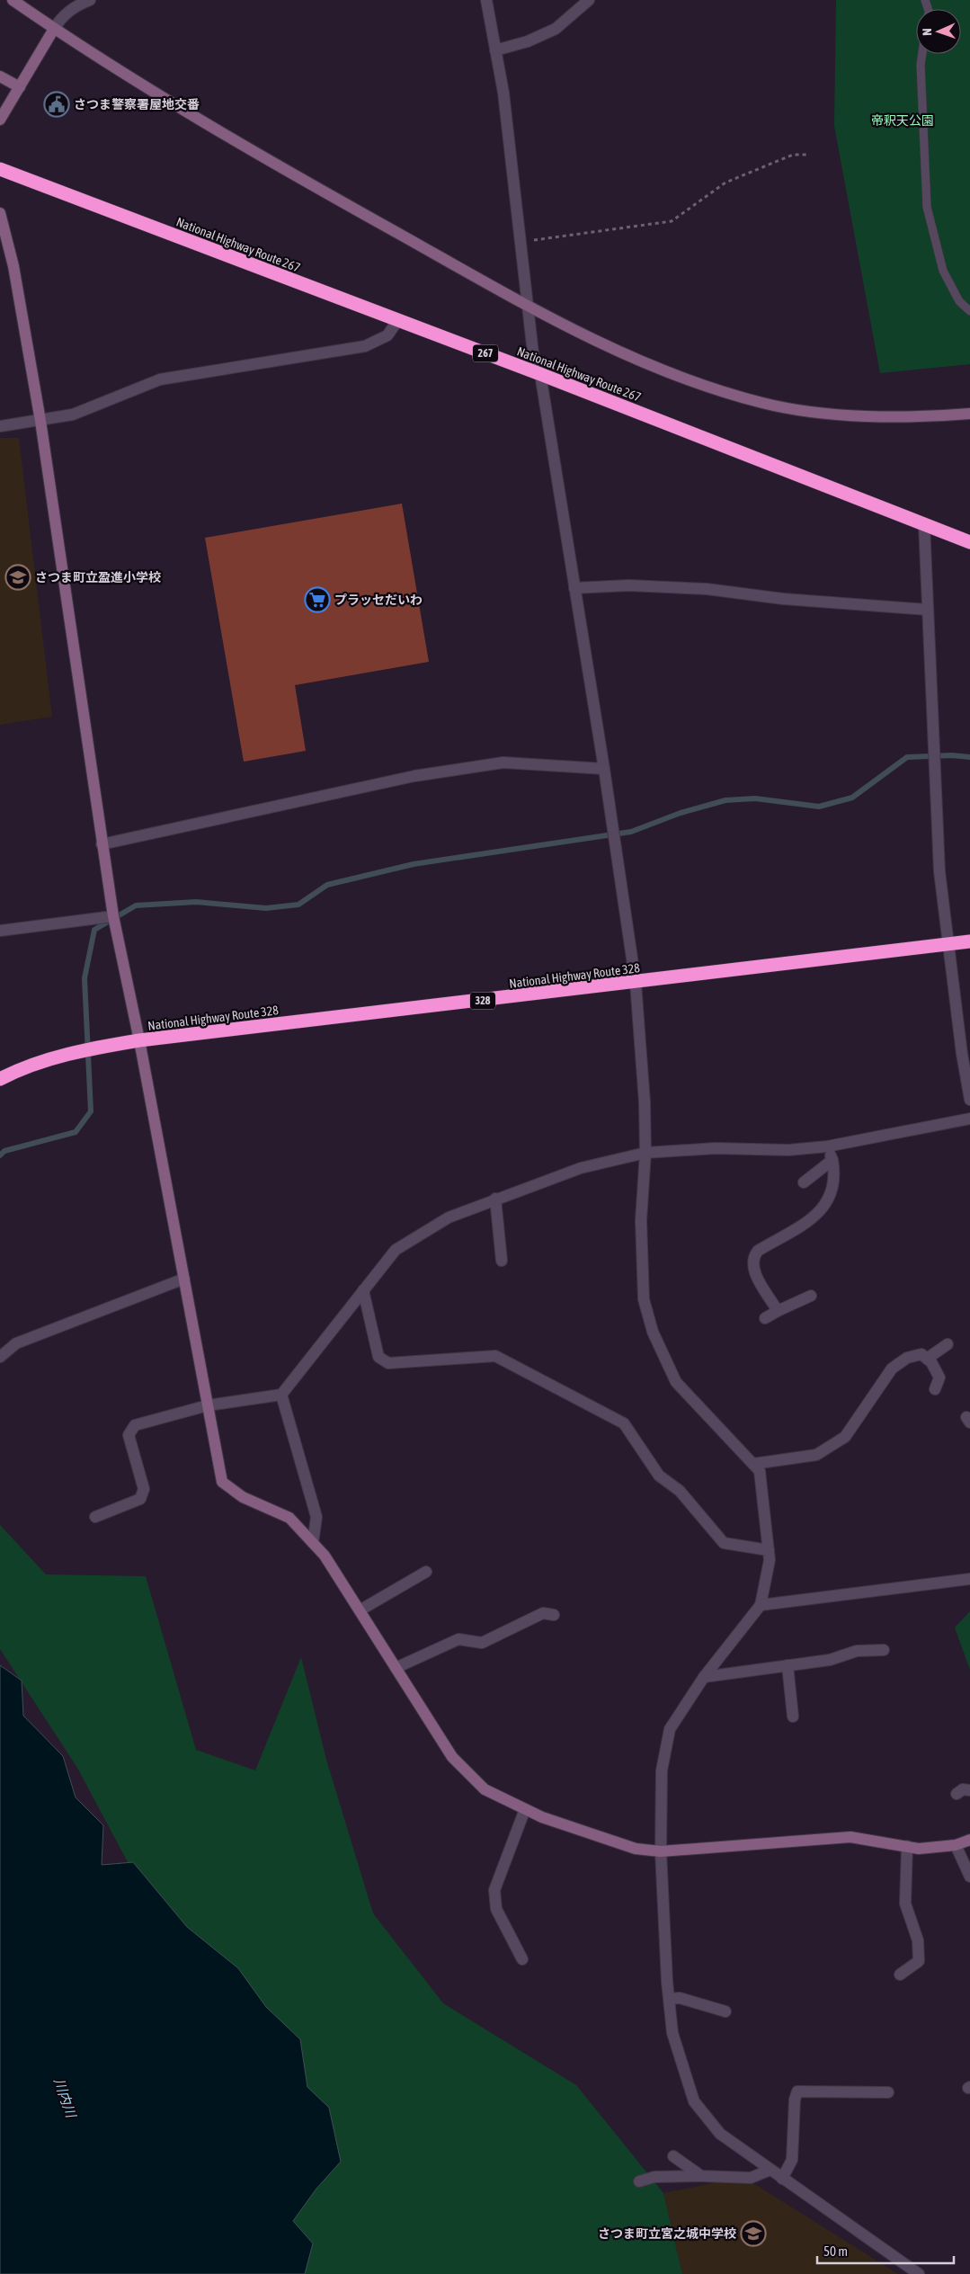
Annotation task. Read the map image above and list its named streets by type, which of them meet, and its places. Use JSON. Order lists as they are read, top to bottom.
{
  "streets": {
    "highway": [
      "National Highway Route 267",
      "267",
      "National Highway Route 328",
      "328"
    ]
  },
  "water": ["川内川"],
  "parks": ["帝釈天公園"],
  "places": {
    "public building": ["さつま警察署屋地交番"],
    "school or university": ["さつま町立盈進小学校", "さつま町立宮之城中学校"],
    "supermarket": ["プラッセだいわ"]
  },
  "scale_bar": "50 m",
  "north": "left"
}
